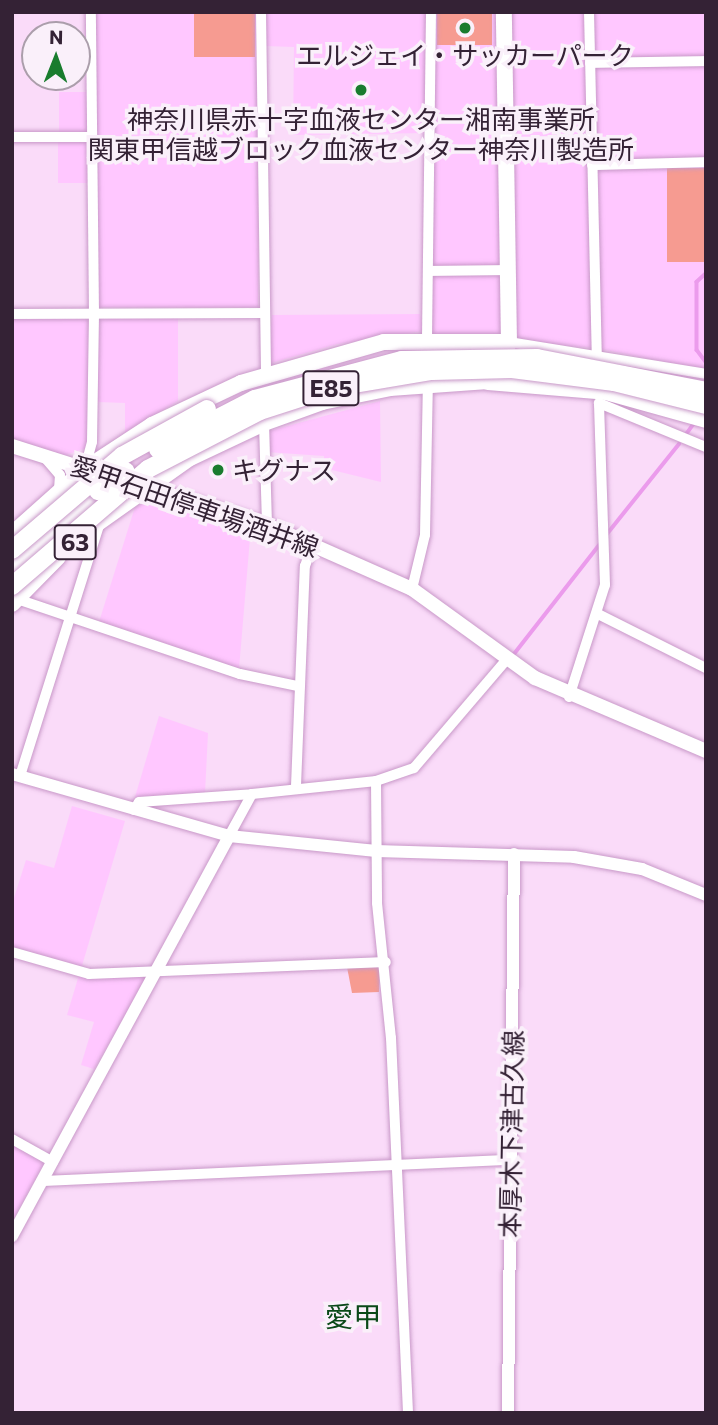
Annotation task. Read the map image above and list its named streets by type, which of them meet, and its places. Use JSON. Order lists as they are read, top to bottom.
{
  "streets": {
    "highway": ["E85"],
    "main road": ["愛甲石田停車場酒井線", "63"],
    "street": ["本厚木下津古久線"]
  },
  "crossings": [
    ["E85", "63"],
    ["愛甲石田停車場酒井線", "63"]
  ],
  "districts": ["愛甲"],
  "places": ["エルジェイ・サッカーパーク", "神奈川県赤十字血液センター湘南事業所 関東甲信越ブロック血液センター神奈川製造所", "キグナス"],
  "north": "top"
}
